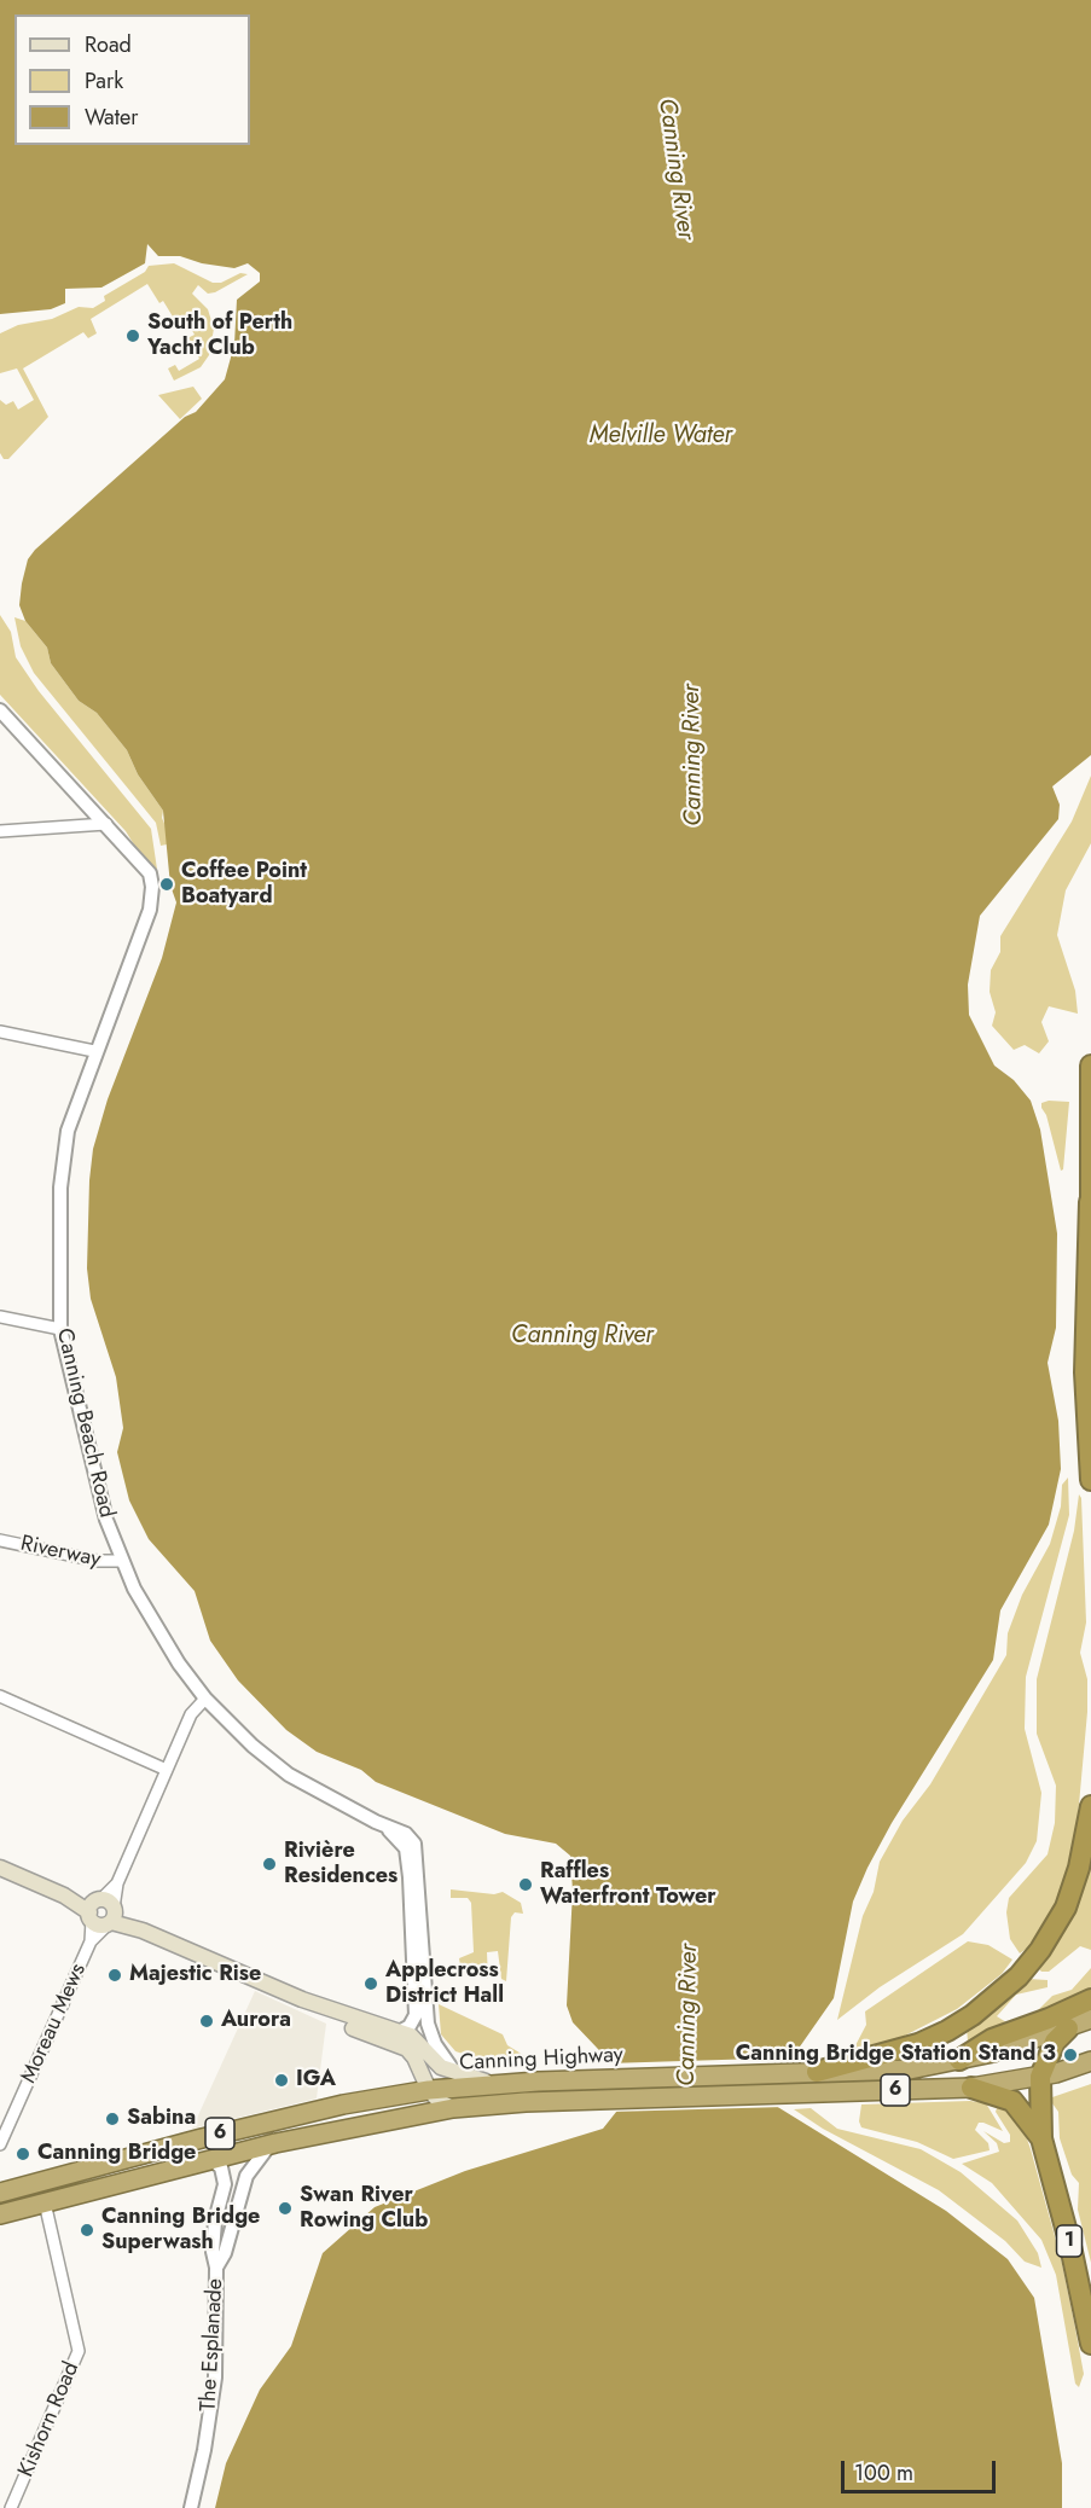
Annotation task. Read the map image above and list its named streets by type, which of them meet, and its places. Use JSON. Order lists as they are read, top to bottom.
{
  "streets": {
    "highway": ["Canning Highway", "6", "1"],
    "street": [
      "Canning Beach Road",
      "Riverway",
      "Moreau Mews",
      "The Esplanade",
      "Kishorn Road"
    ]
  },
  "crossings": [
    ["Canning Beach Road", "Riverway"],
    ["Canning Beach Road", "Moreau Mews"],
    ["Canning Highway", "1"],
    ["Canning Highway", "The Esplanade"],
    ["Canning Highway", "Kishorn Road"]
  ],
  "water": ["Canning River", "Melville Water"],
  "places": [
    "South of Perth Yacht Club",
    "Coffee Point Boatyard",
    "Rivière Residences",
    "Raffles Waterfront Tower",
    "Majestic Rise",
    "Applecross District Hall",
    "Aurora",
    "Canning Bridge Station Stand 3",
    "IGA",
    "Sabina",
    "Canning Bridge",
    "Swan River Rowing Club",
    "Canning Bridge Superwash"
  ],
  "legend": ["Road", "Park", "Water"],
  "scale_bar": "100 m"
}
